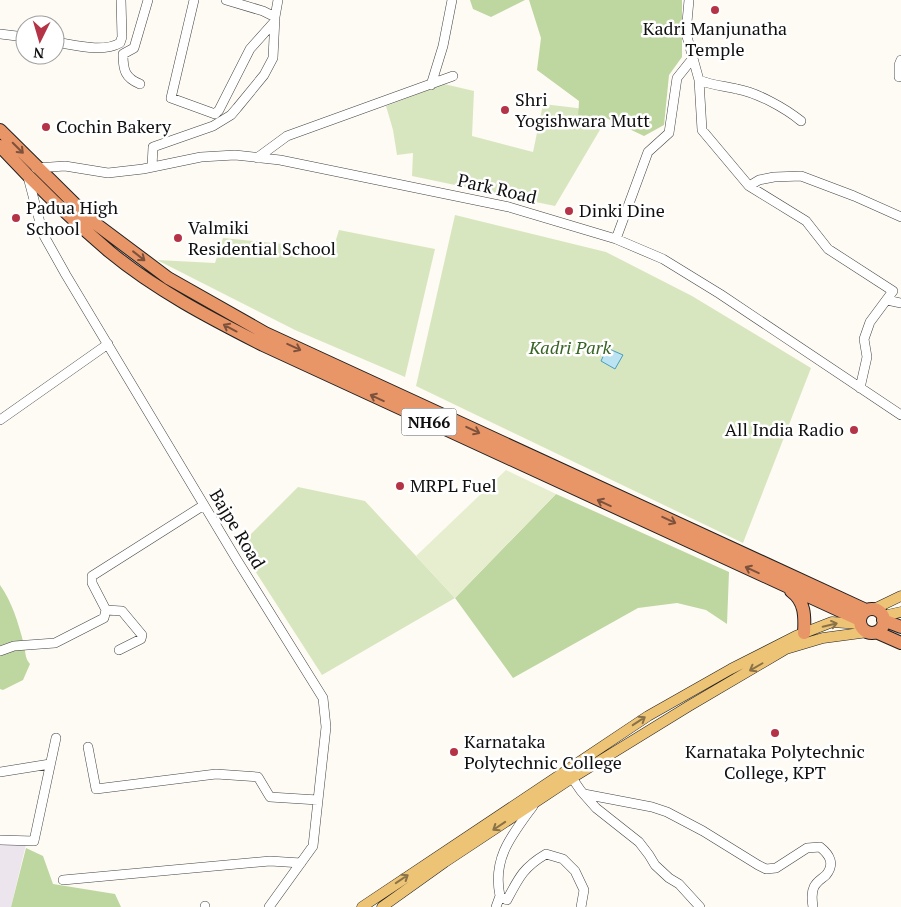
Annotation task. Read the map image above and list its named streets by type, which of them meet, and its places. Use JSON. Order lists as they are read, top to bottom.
{
  "streets": {
    "highway": ["NH66"],
    "street": ["Park Road", "Bajpe Road"]
  },
  "crossings": [
    ["Park Road", "NH66"],
    ["Park Road", "Bajpe Road"],
    ["NH66", "Bajpe Road"]
  ],
  "parks": ["Kadri Park"],
  "places": [
    "Kadri Manjunatha Temple",
    "Shri Yogishwara Mutt",
    "Cochin Bakery",
    "Dinki Dine",
    "Padua High School",
    "Valmiki Residential School",
    "All India Radio",
    "MRPL Fuel",
    "Karnataka Polytechnic College, KPT",
    "Karnataka Polytechnic College"
  ],
  "north": "bottom"
}
